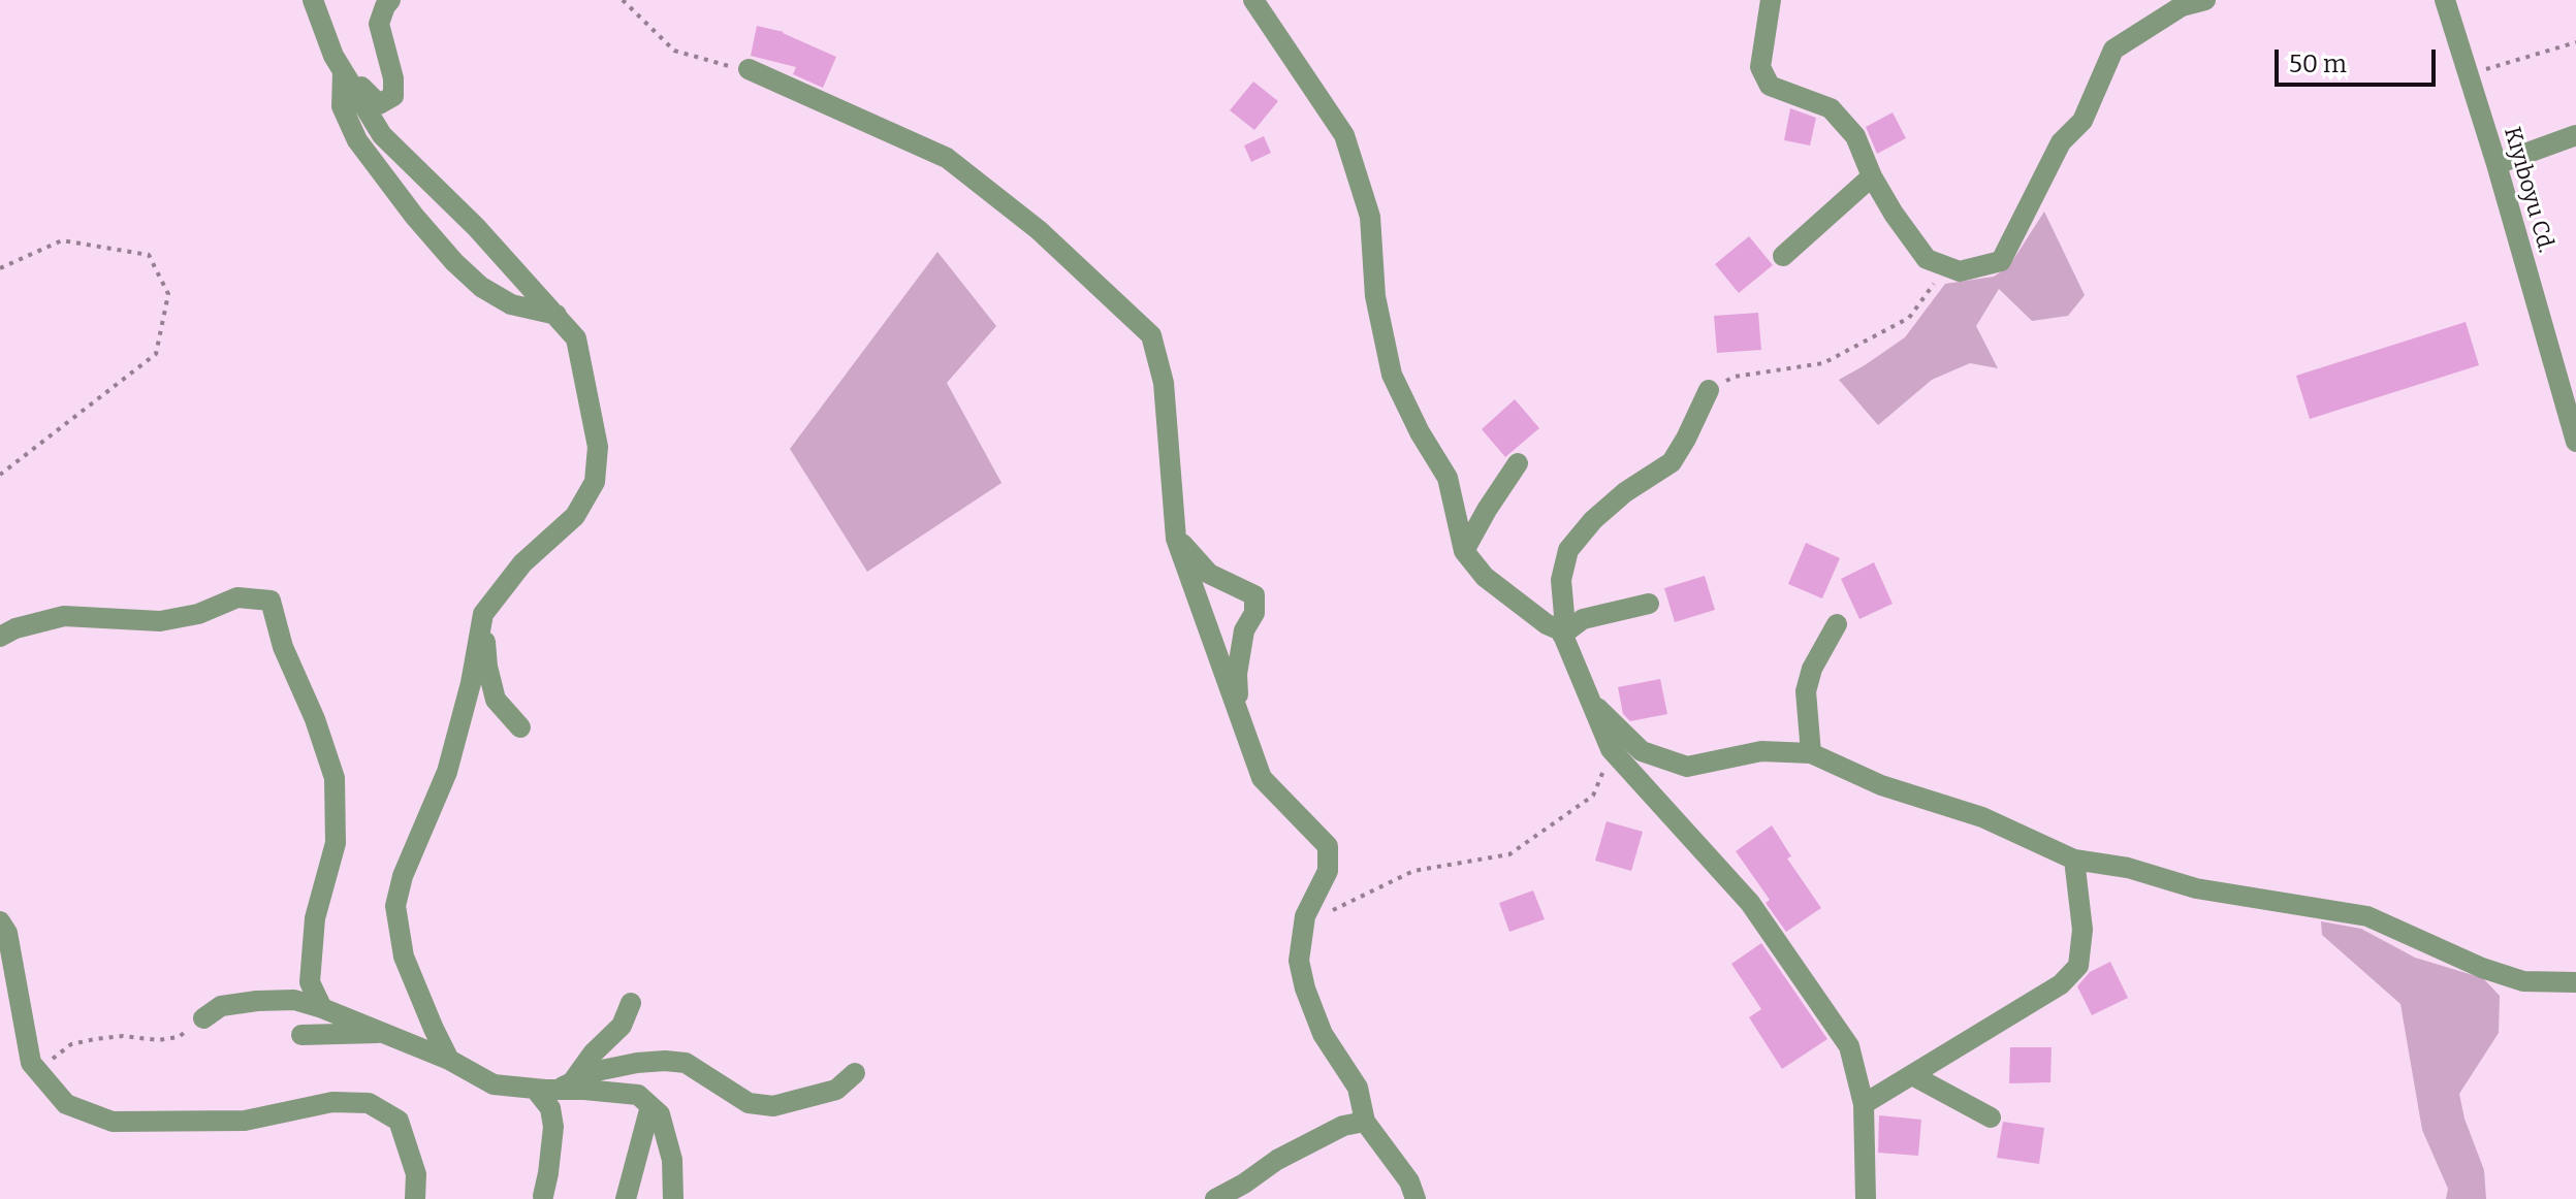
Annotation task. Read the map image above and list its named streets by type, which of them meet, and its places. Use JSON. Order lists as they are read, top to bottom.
{
  "streets": {
    "street": ["Kıyıboyu Cd."]
  },
  "scale_bar": "50 m"
}
